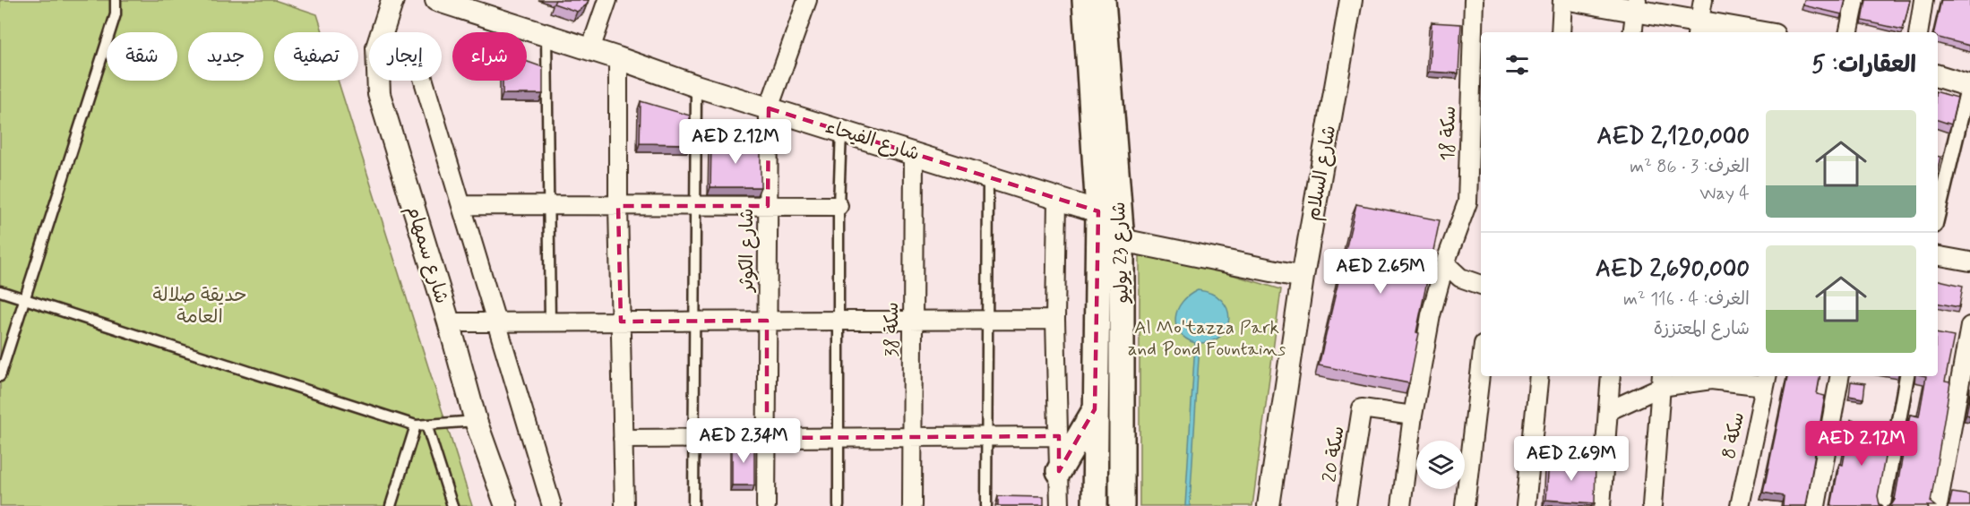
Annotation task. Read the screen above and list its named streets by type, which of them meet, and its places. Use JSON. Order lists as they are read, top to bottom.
{
  "streets": {
    "main road": ["شارع 23 يوليو"],
    "street": [
      "سكة 18",
      "شارع الفيحاء",
      "شارع السلام",
      "شارع الكوثر",
      "شارع سمهام",
      "سكة 38",
      "سكة 8",
      "سكة 20"
    ]
  },
  "crossings": [
    ["سكة 18", "سكة 20"],
    ["شارع الفيحاء", "شارع الكوثر"],
    ["شارع الفيحاء", "شارع 23 يوليو"],
    ["شارع الفيحاء", "سكة 38"]
  ],
  "parks": ["حديقة صلالة العامة", "Al Mo'tazza Park and Pond Fountains"],
  "page": {
    "chip": [
      "شراء",
      "إيجار",
      "تصفية",
      "جديد",
      "شقة"
    ],
    "heading": "العقارات: 5",
    "list": [
      {
        "name": "AED 2,120,000",
        "note": "الغرف: 3 · 86 m² · Way 4"
      },
      {
        "name": "AED 2,690,000",
        "note": "الغرف: 4 · 116 m² · شارع المعتززة"
      }
    ],
    "price": [
      "AED 2.12M",
      "AED 2.65M",
      "AED 2.34M",
      "AED 2.12M",
      "AED 2.69M"
    ]
  }
}
